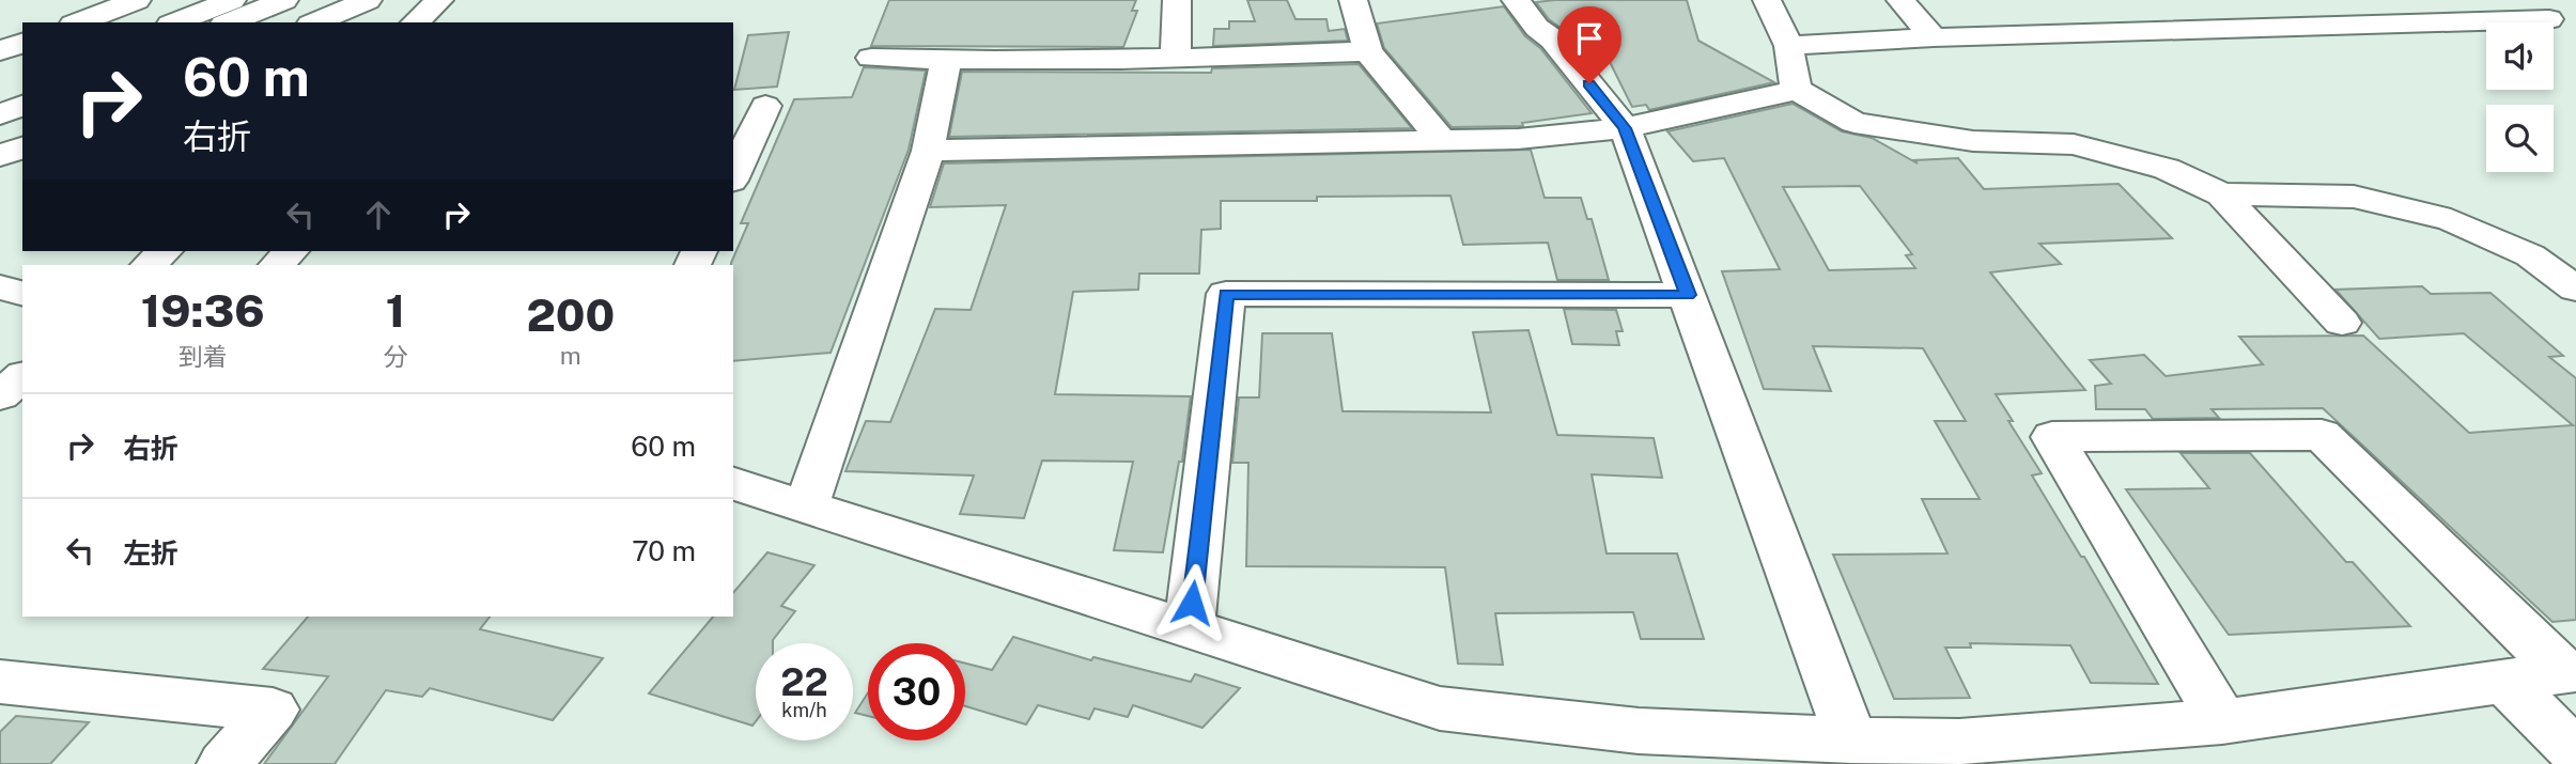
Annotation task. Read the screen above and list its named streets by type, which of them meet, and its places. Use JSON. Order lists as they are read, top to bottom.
{
  "page": {
    "turn": ["60 m", "右折"],
    "eta": [
      "19:36",
      "到着",
      "1",
      "分",
      "200",
      "m"
    ],
    "list": [
      {
        "name": "右折",
        "value": "60 m"
      },
      {
        "name": "左折",
        "value": "70 m"
      }
    ],
    "speed": "22 km/h",
    "limit": "30"
  }
}
